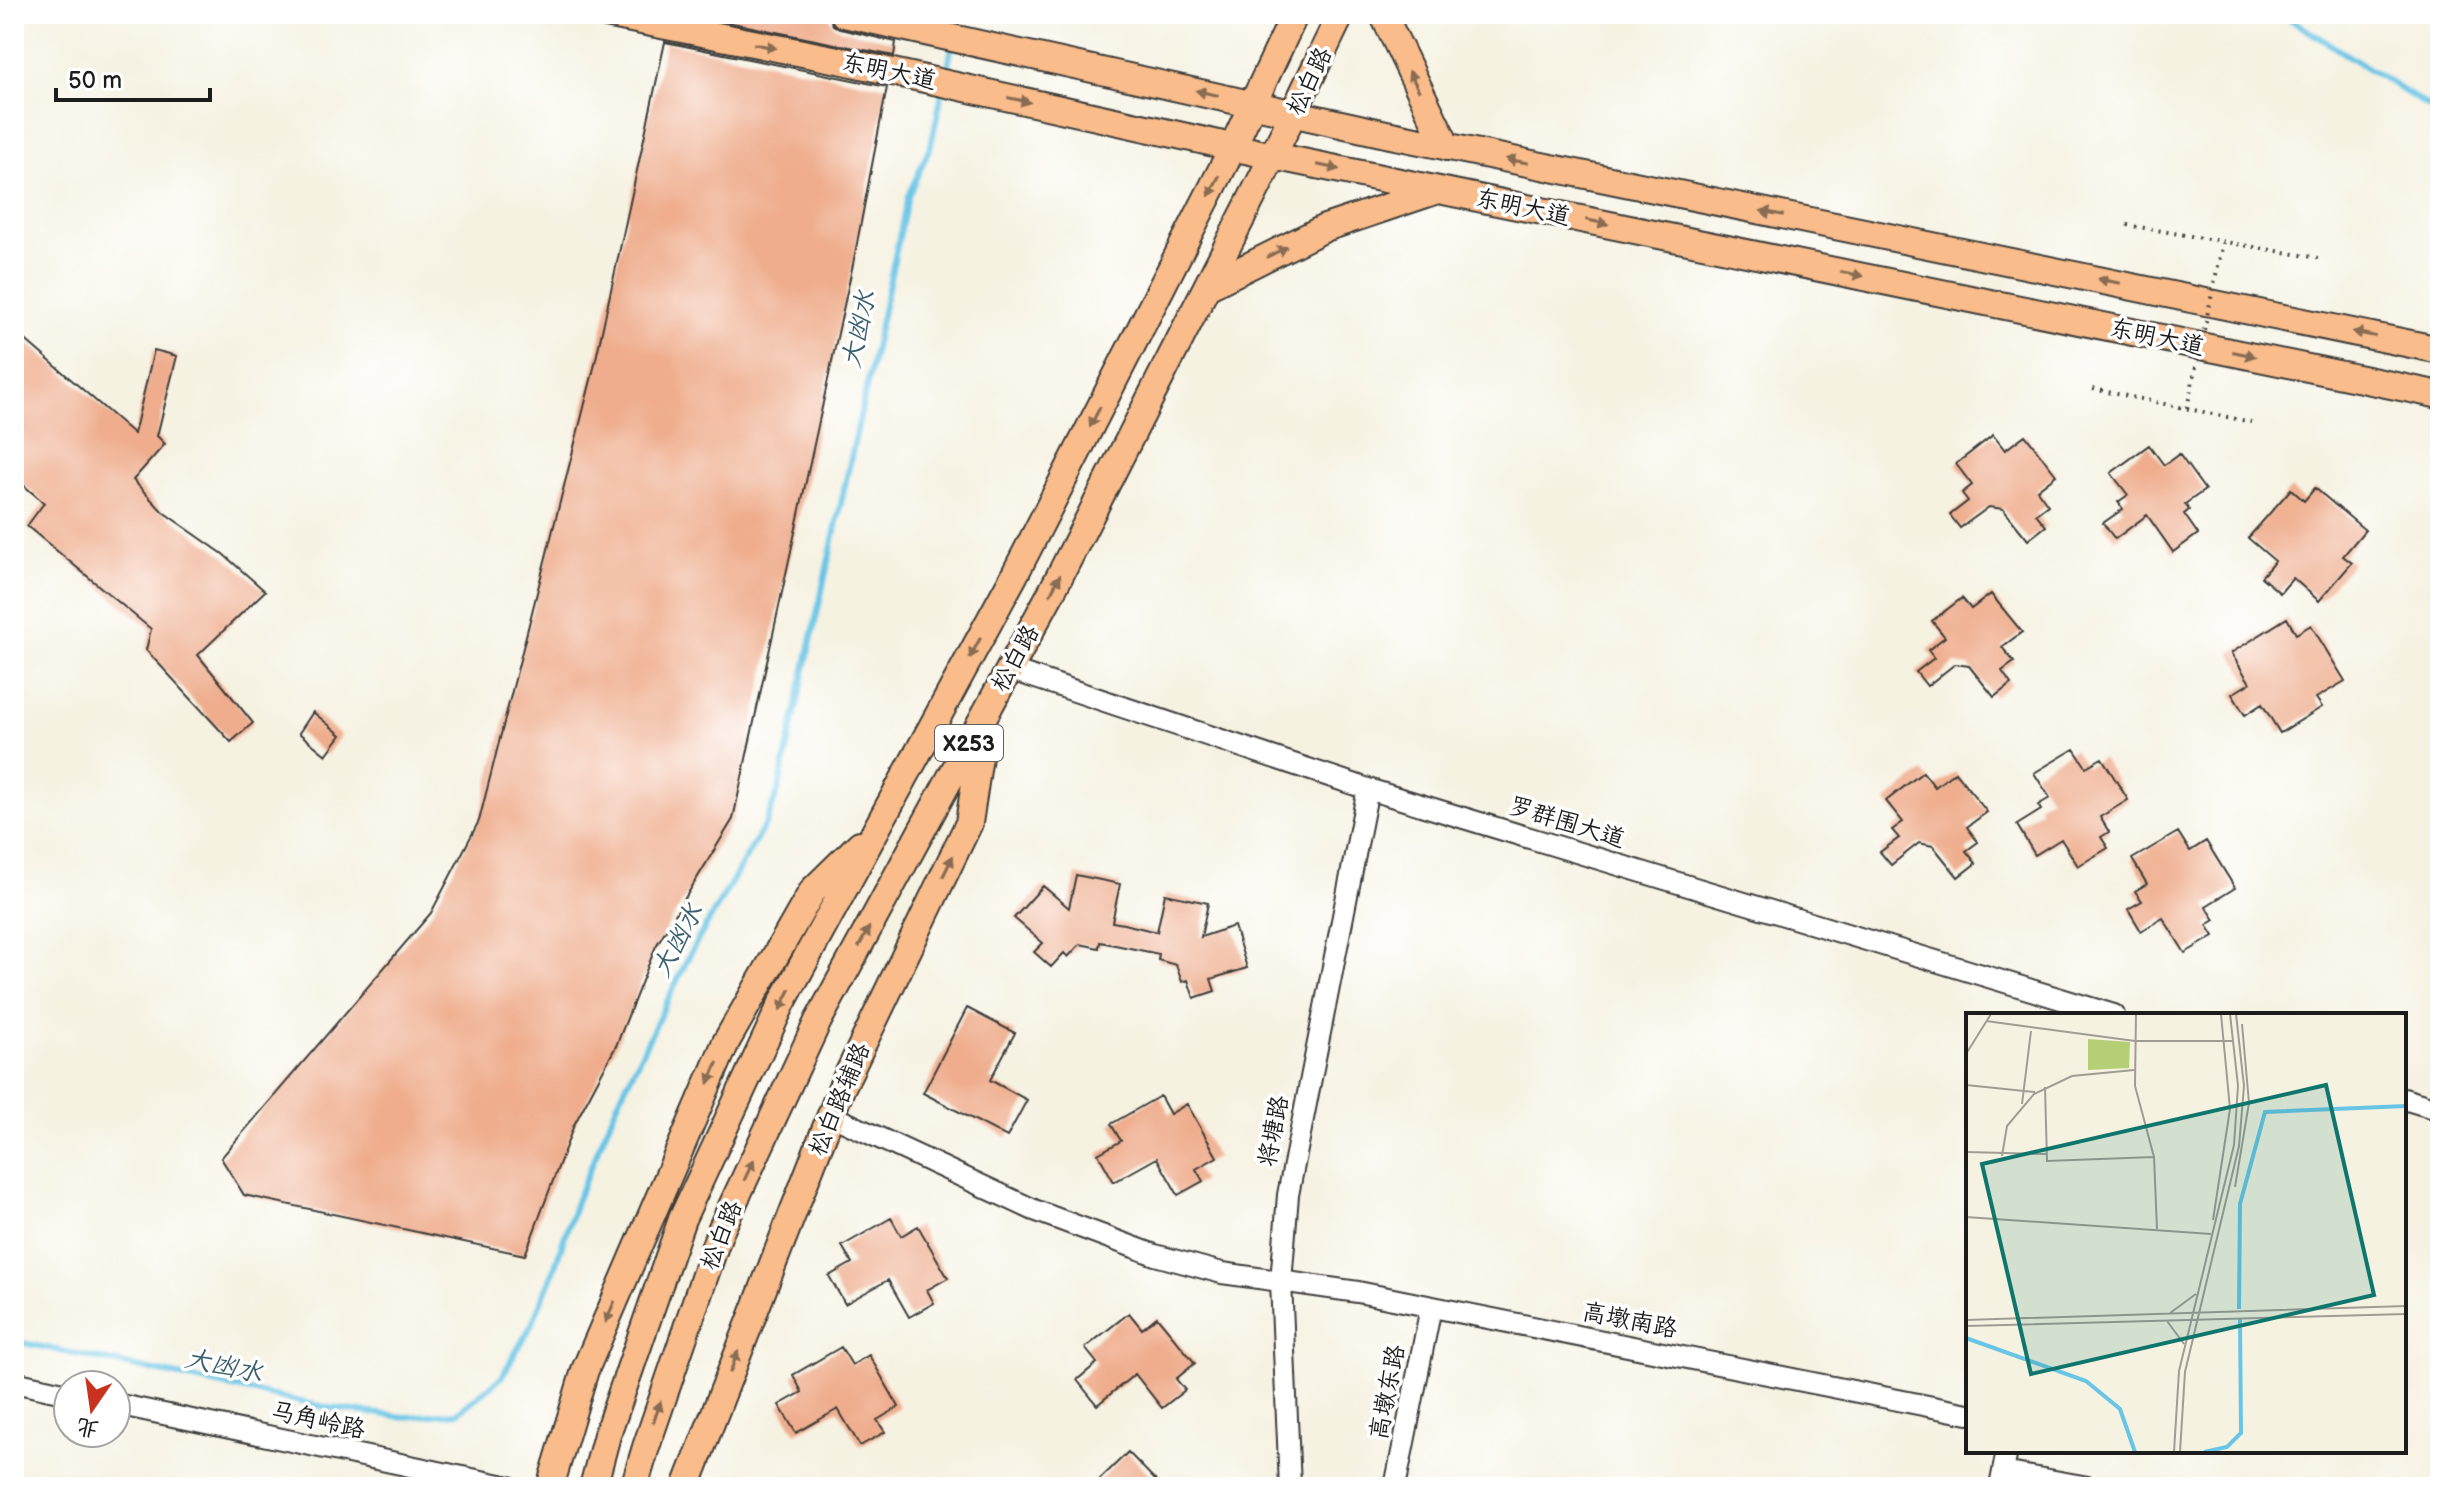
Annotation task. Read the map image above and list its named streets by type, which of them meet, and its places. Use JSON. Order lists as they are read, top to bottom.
{
  "streets": {
    "main road": [
      "东明大道",
      "松白路",
      "X253",
      "松白路辅路"
    ],
    "street": [
      "罗群围大道",
      "将塘路",
      "高墩南路",
      "高墩东路",
      "马角岭路"
    ]
  },
  "crossings": [
    ["东明大道", "松白路"],
    ["松白路", "罗群围大道"],
    ["松白路", "松白路辅路"],
    ["罗群围大道", "将塘路"],
    ["松白路辅路", "高墩南路"],
    ["将塘路", "高墩南路"],
    ["高墩南路", "高墩东路"]
  ],
  "water": ["大凼水"],
  "scale_bar": "50 m",
  "north": "bottom"
}
